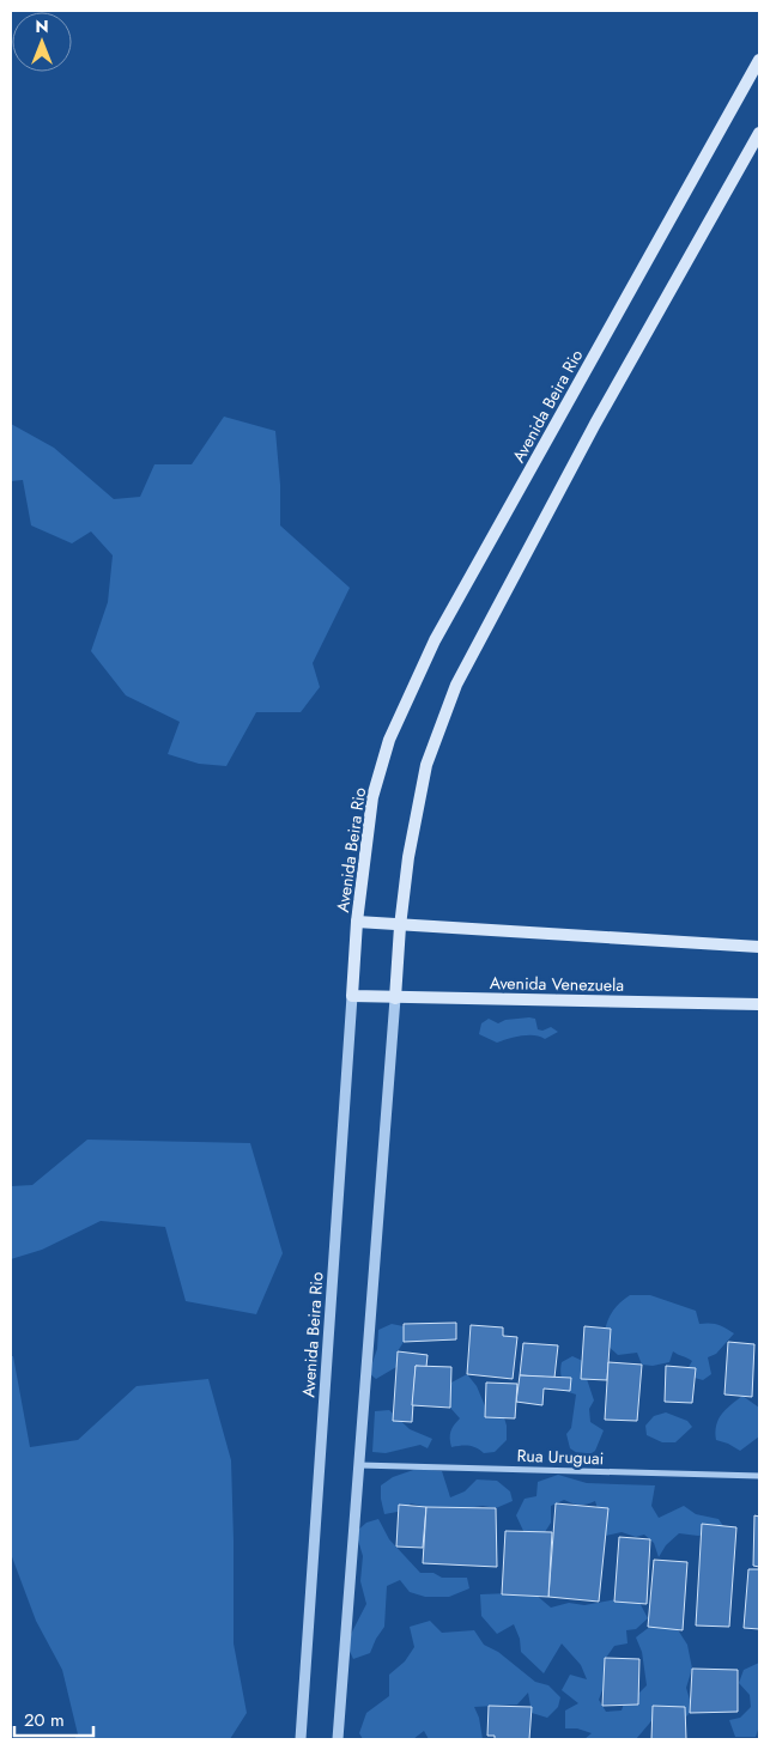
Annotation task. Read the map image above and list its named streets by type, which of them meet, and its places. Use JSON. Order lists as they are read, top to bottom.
{
  "streets": {
    "main road": ["Avenida Beira Rio", "Avenida Venezuela"],
    "street": ["Rua Uruguai"]
  },
  "crossings": [
    ["Avenida Beira Rio", "Avenida Venezuela"]
  ],
  "scale_bar": "20 m",
  "north": "top"
}
